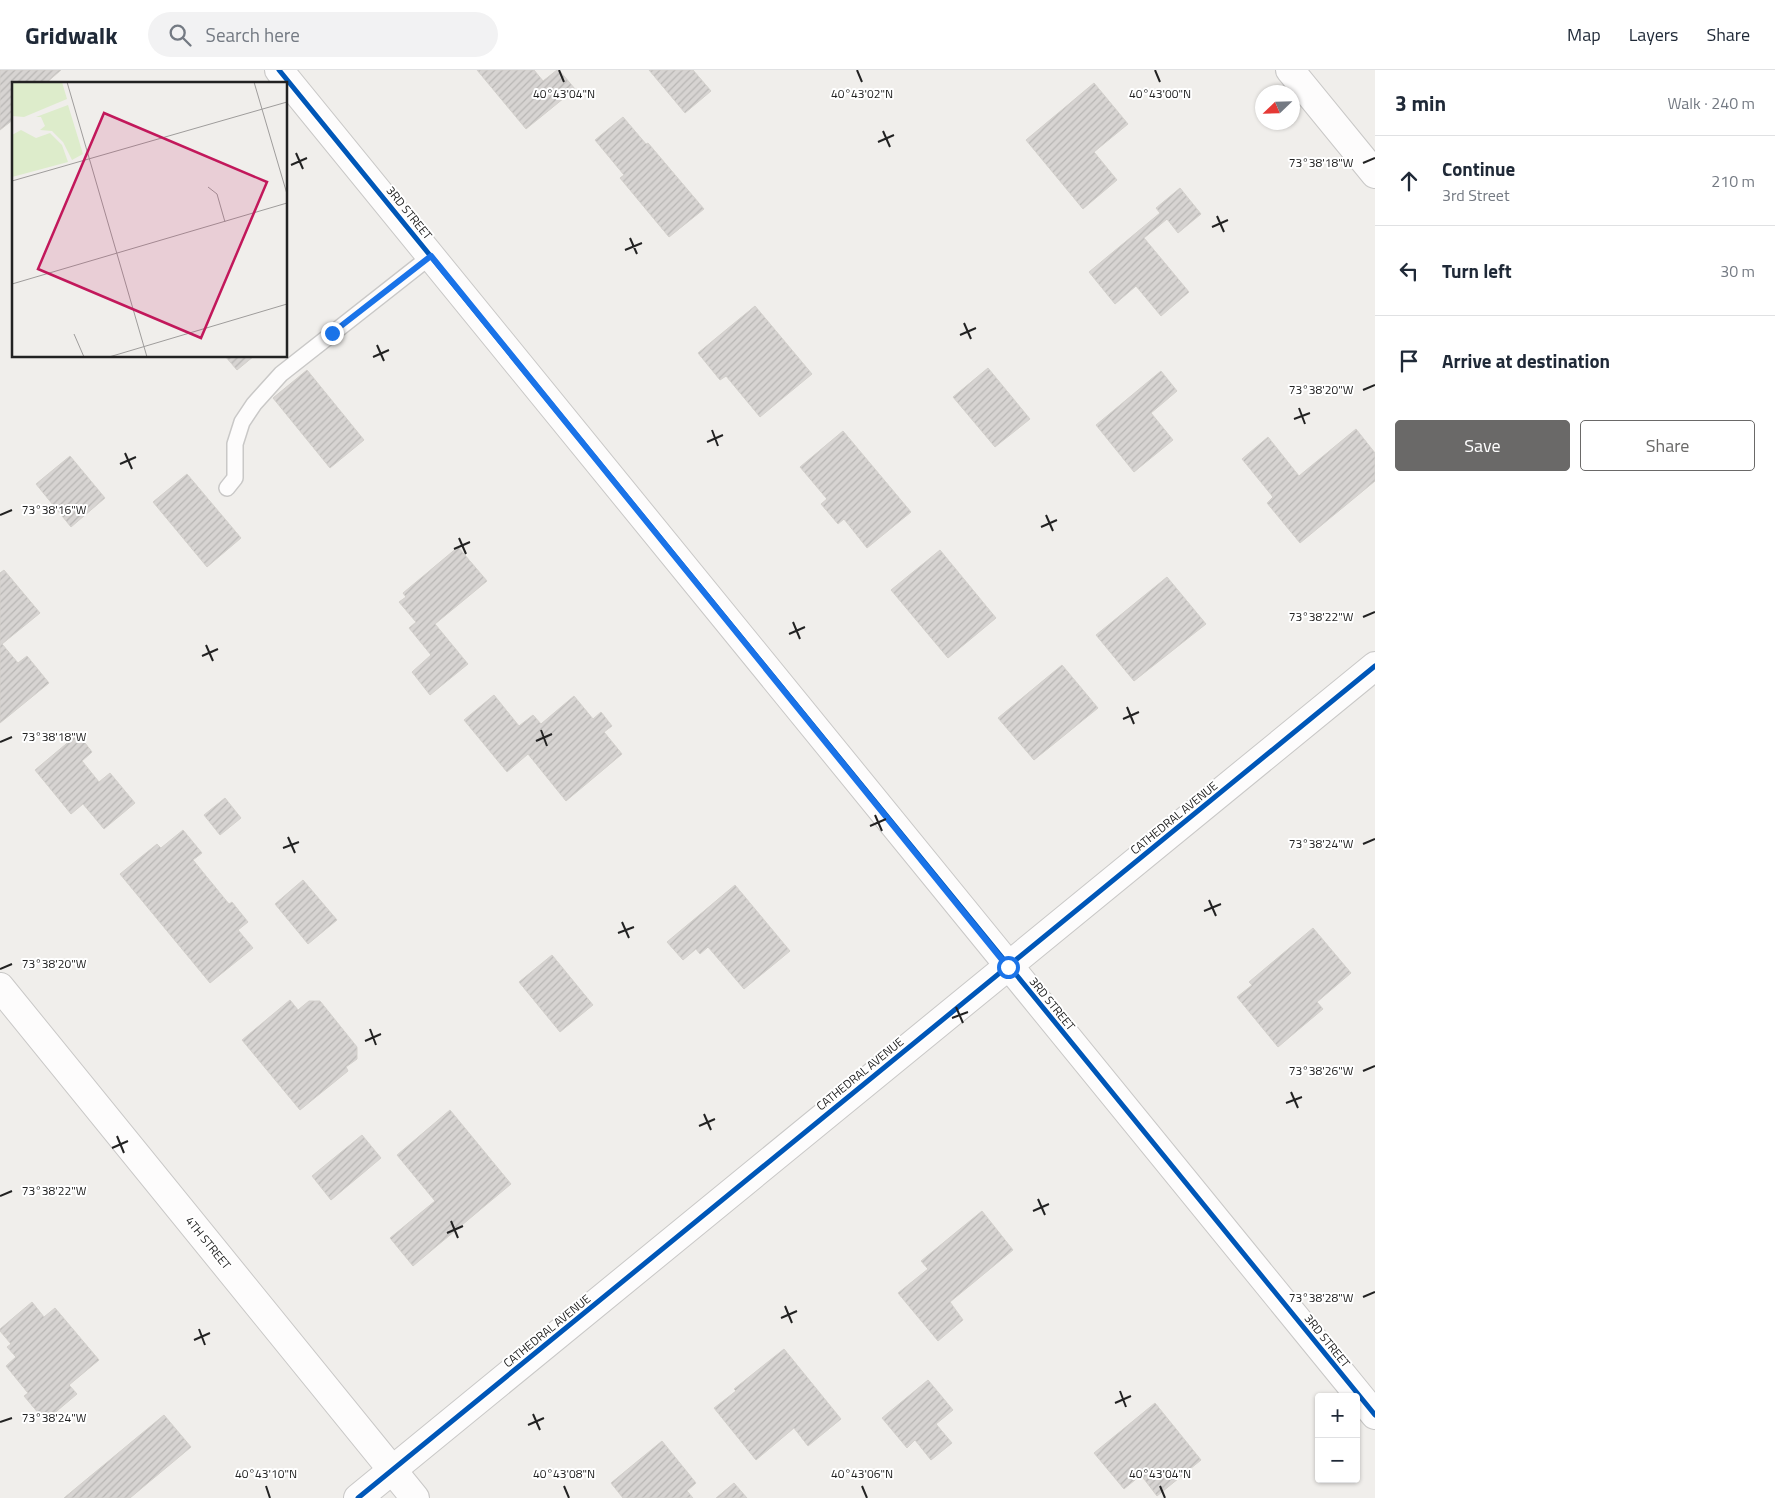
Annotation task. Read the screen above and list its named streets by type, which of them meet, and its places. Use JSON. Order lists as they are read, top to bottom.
{
  "streets": {
    "street": ["3RD STREET", "CATHEDRAL AVENUE", "4TH STREET"]
  },
  "crossings": [
    ["3RD STREET", "CATHEDRAL AVENUE"],
    ["CATHEDRAL AVENUE", "4TH STREET"]
  ],
  "north": "bottom left",
  "page": {
    "header": "Gridwalk",
    "search": "Search here",
    "nav": ["Map", "Layers", "Share"],
    "heading": ["3 min", "Walk · 240 m"],
    "list": [
      ["Continue", "3rd Street", "210 m"],
      ["Turn left", "30 m"],
      "Arrive at destination"
    ],
    "buttons": ["Save", "Share"],
    "map_buttons": ["+", "−"]
  },
  "coordinates": [
    "40°43'04\"N",
    "40°43'02\"N",
    "40°43'00\"N",
    "73°38'18\"W",
    "73°38'20\"W",
    "73°38'16\"W",
    "73°38'22\"W",
    "73°38'24\"W",
    "73°38'26\"W",
    "73°38'28\"W",
    "40°43'10\"N",
    "40°43'08\"N",
    "40°43'06\"N"
  ]
}
